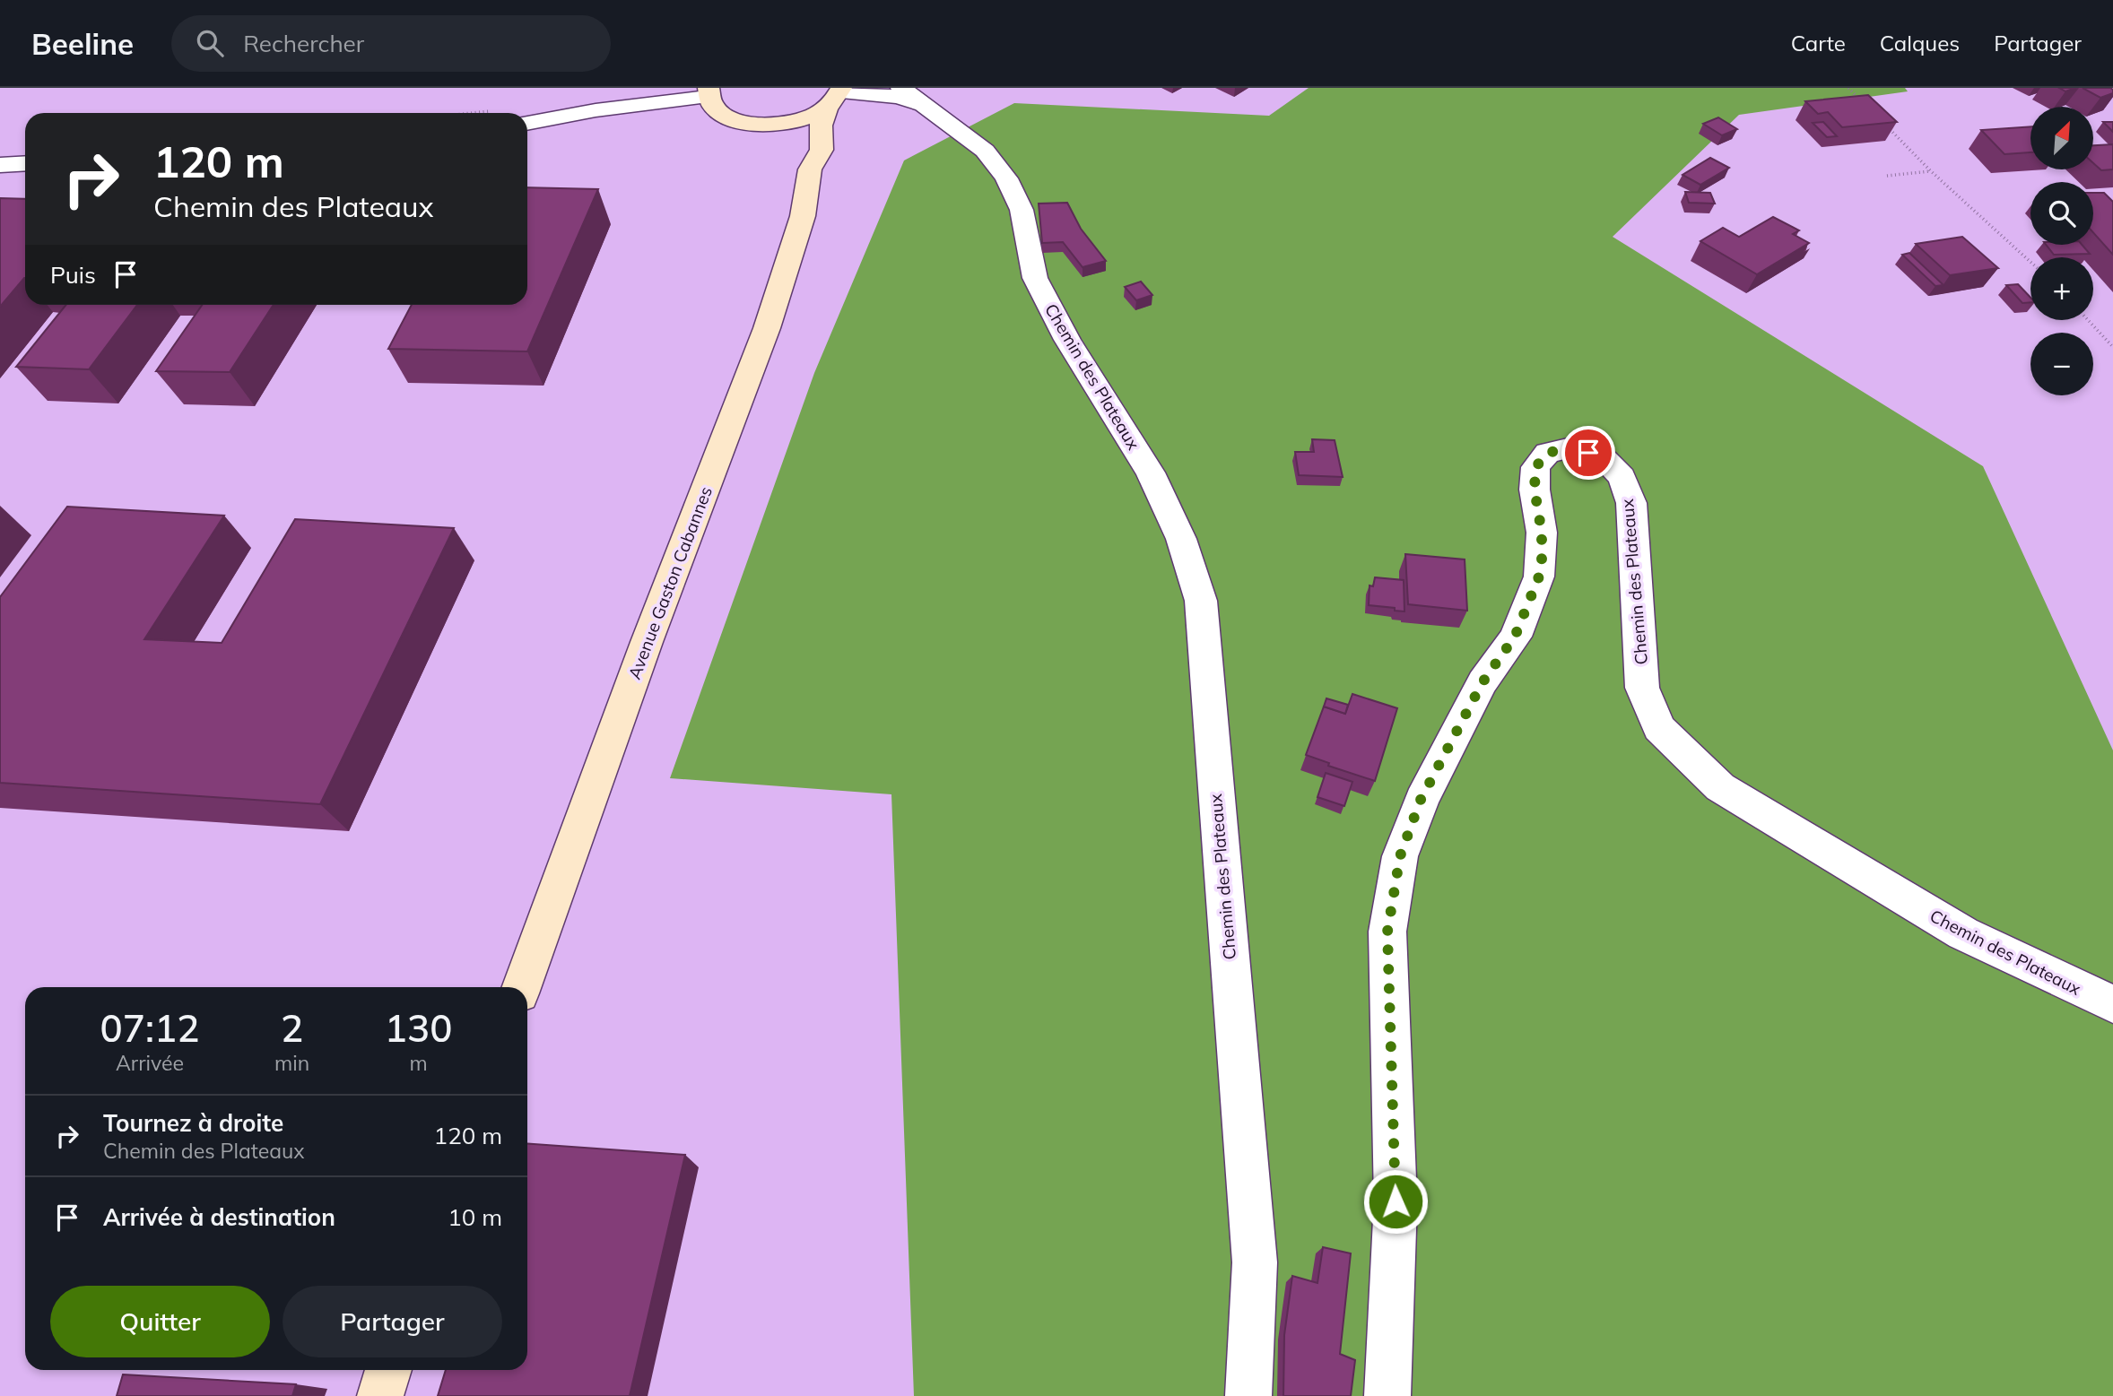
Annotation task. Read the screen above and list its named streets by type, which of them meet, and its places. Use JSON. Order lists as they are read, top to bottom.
{
  "streets": {
    "main road": ["Avenue Gaston Cabannes"],
    "street": ["Chemin des Plateaux"]
  },
  "crossings": [
    ["Chemin des Plateaux", "Avenue Gaston Cabannes"]
  ],
  "north": "top right",
  "page": {
    "header": "Beeline",
    "search": "Rechercher",
    "nav": ["Carte", "Calques", "Partager"],
    "map_buttons": ["+", "−"],
    "turn": ["120 m", "Chemin des Plateaux"],
    "then": "Puis",
    "eta": [
      "07:12",
      "Arrivée",
      "2",
      "min",
      "130",
      "m"
    ],
    "list": [
      {
        "name": "Tournez à droite",
        "note": "Chemin des Plateaux",
        "value": "120 m"
      },
      {
        "name": "Arrivée à destination",
        "value": "10 m"
      }
    ],
    "buttons": ["Quitter", "Partager"]
  }
}
